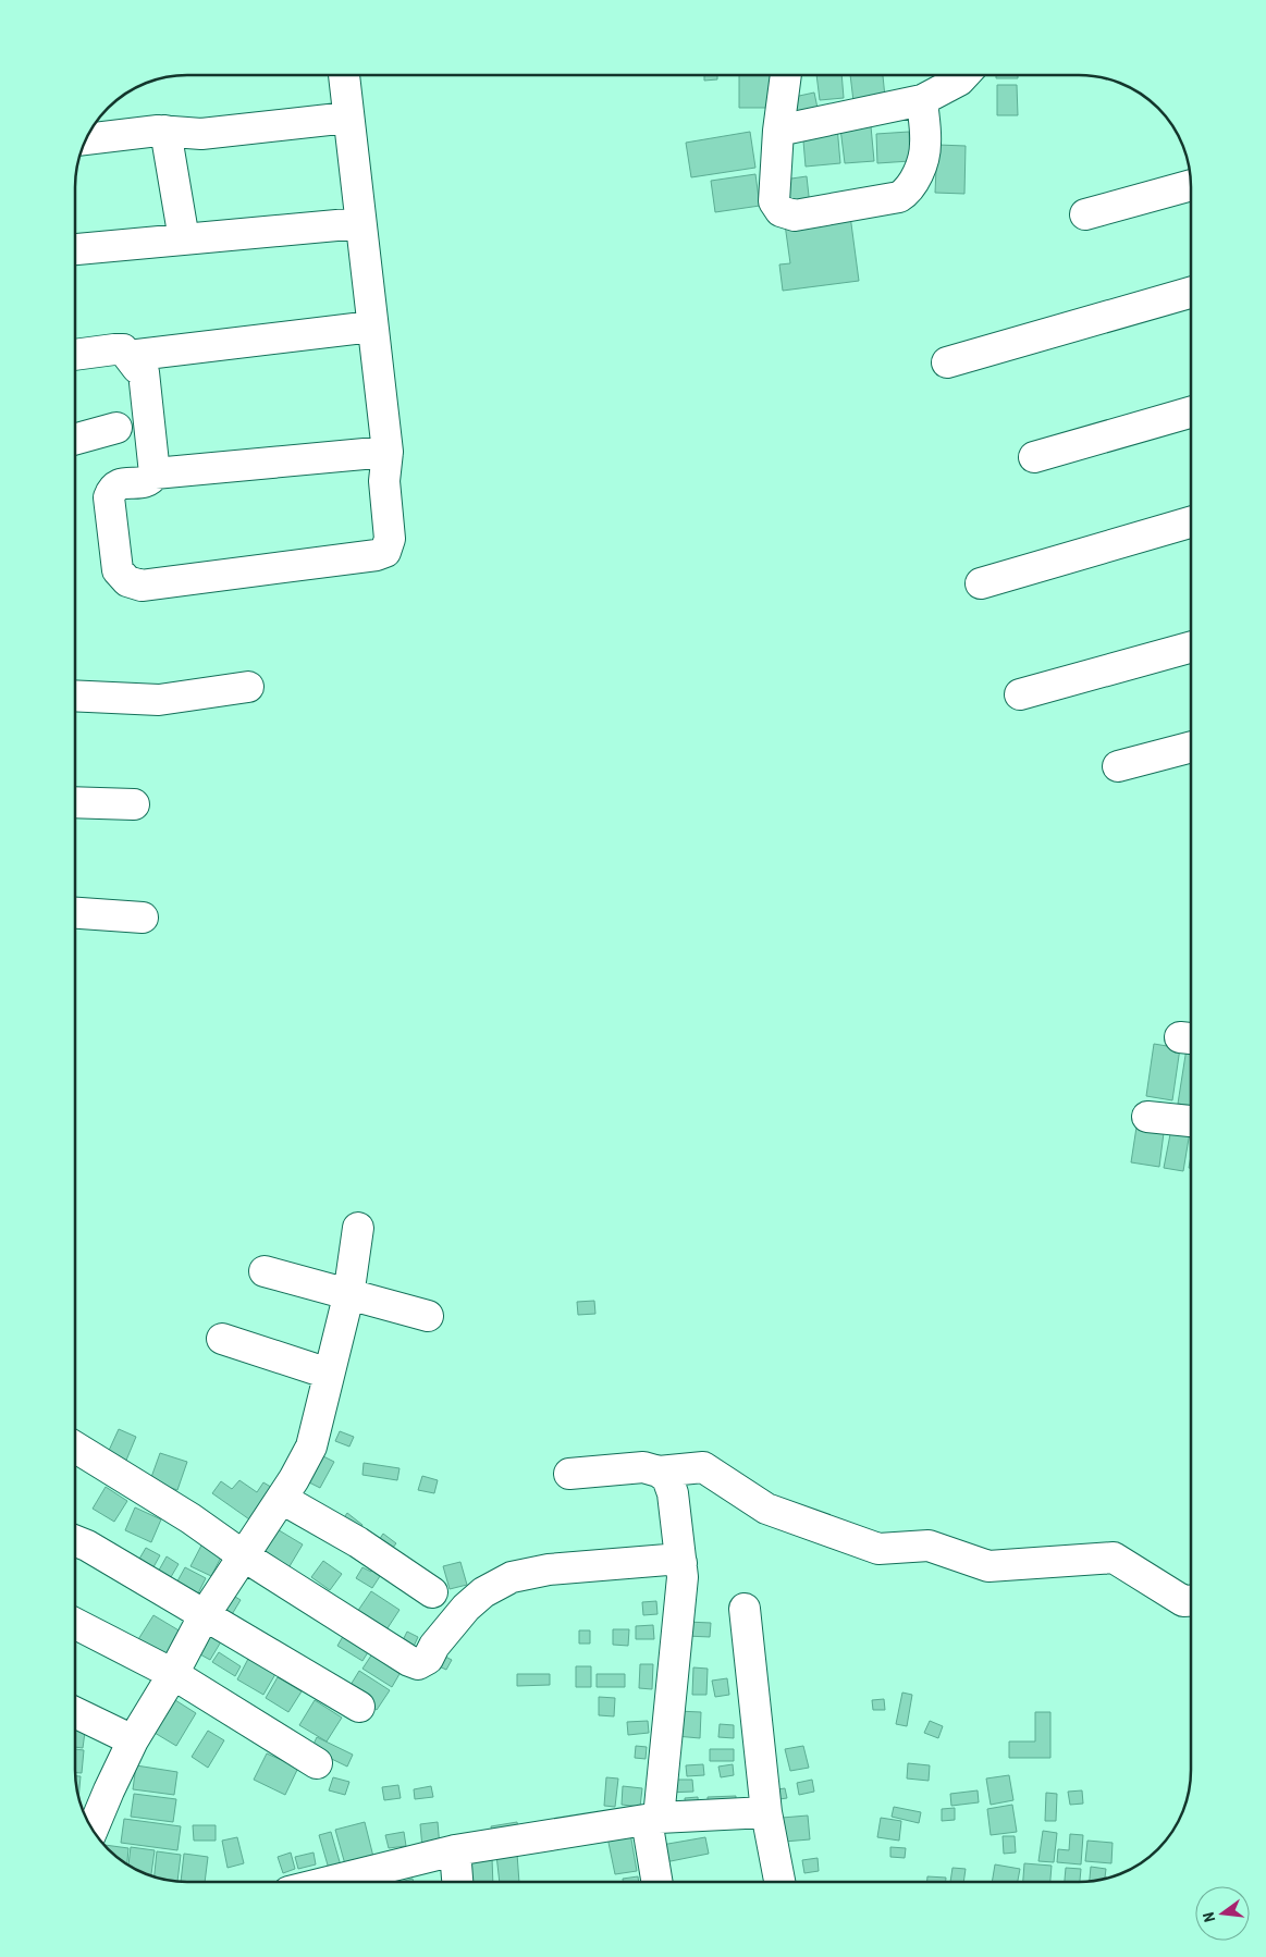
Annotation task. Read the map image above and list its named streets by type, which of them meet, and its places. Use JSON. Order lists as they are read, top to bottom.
{
  "north": "left"
}
